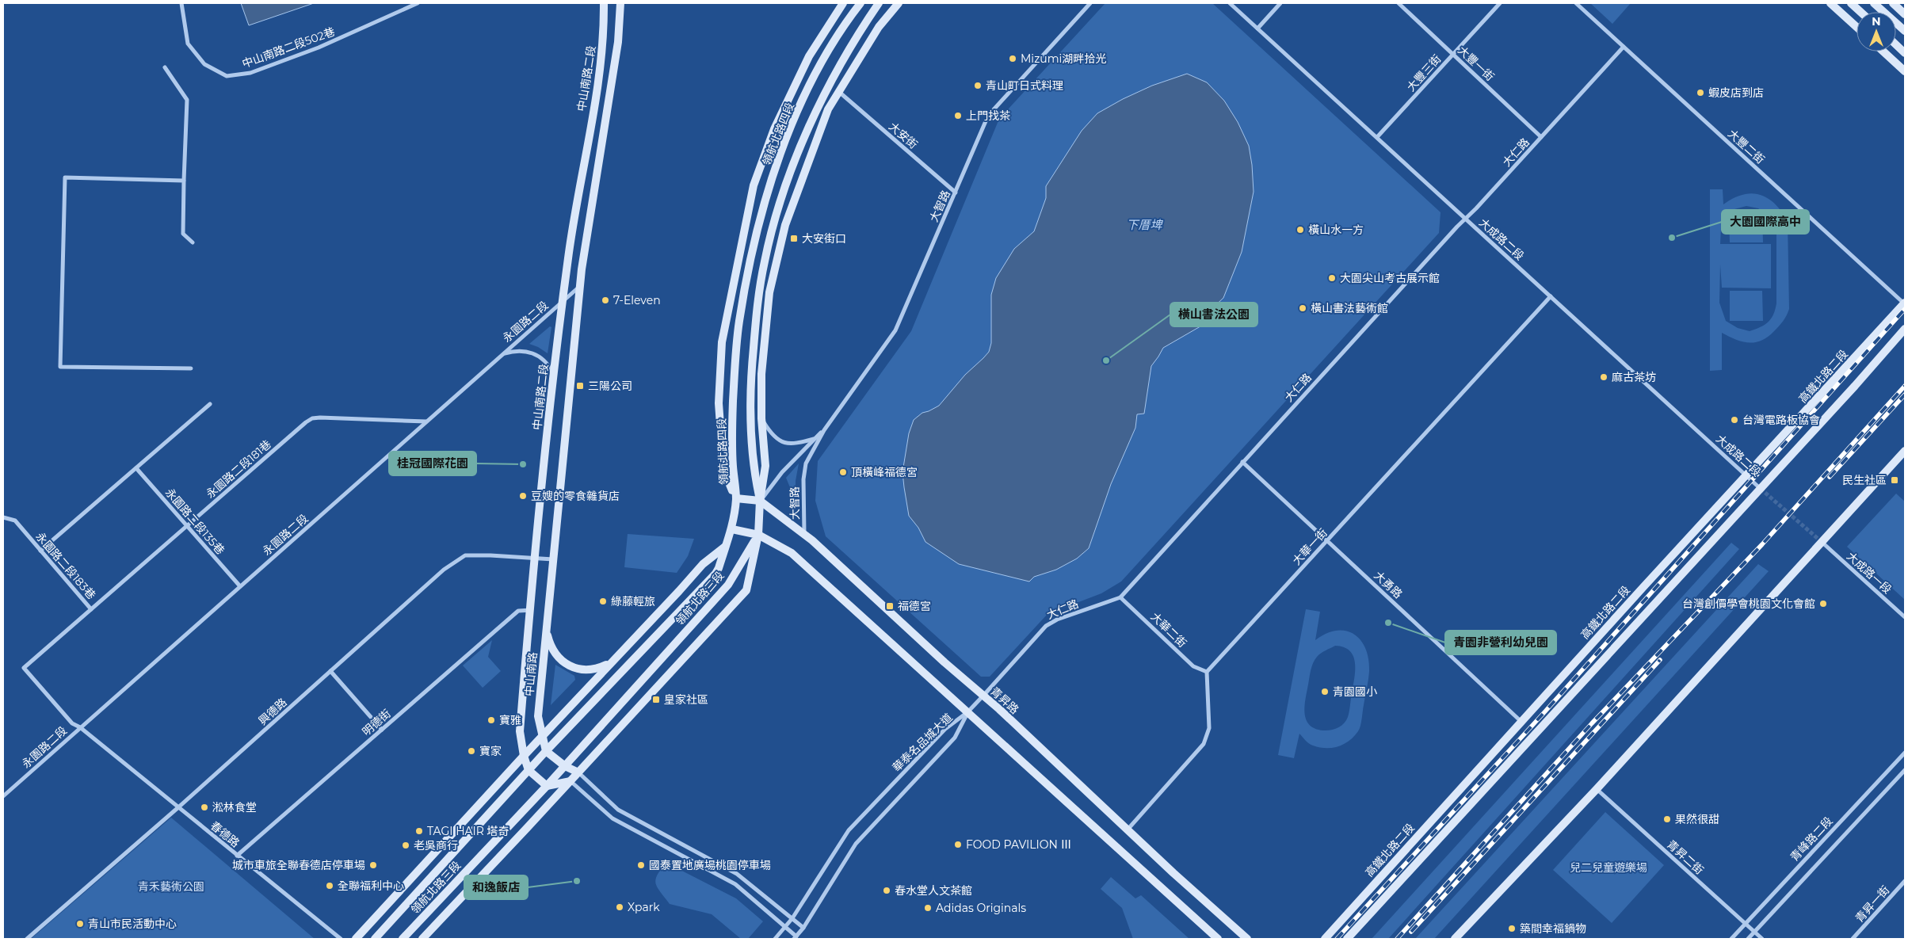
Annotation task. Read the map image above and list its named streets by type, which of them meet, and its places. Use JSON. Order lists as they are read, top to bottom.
{
  "streets": {
    "street": [
      "中山南路二段502巷",
      "大豐一街",
      "大豐三街",
      "中山南路二段",
      "領航北路四段",
      "大安街",
      "大豐二街",
      "大仁路",
      "大智路",
      "大成路二段",
      "永園路二段",
      "高鐵北路二段",
      "永園路二段181巷",
      "永園路二段135巷",
      "大華一街",
      "永園路二段183巷",
      "大成路一段",
      "大勇路",
      "領航北路三段",
      "大華二街",
      "中山南路",
      "青昇路",
      "興德路",
      "明德街",
      "華泰名品城大道",
      "春德路",
      "青峰路二段",
      "青昇二街",
      "青昇一街"
    ]
  },
  "crossings": [
    ["大豐一街", "大豐三街"],
    ["大豐一街", "大仁路"],
    ["大豐三街", "大成路二段"],
    ["中山南路二段", "永園路二段"],
    ["中山南路二段", "領航北路三段"],
    ["中山南路二段", "興德路"],
    ["中山南路二段", "明德街"],
    ["領航北路四段", "領航北路三段"],
    ["大安街", "大智路"],
    ["大豐二街", "大仁路"],
    ["大豐二街", "高鐵北路二段"],
    ["大仁路", "大成路二段"],
    ["大仁路", "大勇路"],
    ["大仁路", "大華二街"],
    ["大仁路", "青昇路"],
    ["大仁路", "華泰名品城大道"],
    ["大智路", "青昇路"],
    ["大成路二段", "高鐵北路二段"],
    ["大成路二段", "大華一街"],
    ["永園路二段", "永園路二段181巷"],
    ["永園路二段", "永園路二段135巷"],
    ["永園路二段", "永園路二段183巷"],
    ["永園路二段", "春德路"],
    ["高鐵北路二段", "大勇路"],
    ["永園路二段181巷", "永園路二段135巷"],
    ["永園路二段181巷", "永園路二段183巷"],
    ["大華一街", "大勇路"],
    ["大華一街", "大華二街"],
    ["永園路二段183巷", "春德路"],
    ["領航北路三段", "中山南路"],
    ["興德路", "春德路"],
    ["明德街", "春德路"],
    ["青峰路二段", "青昇二街"]
  ],
  "water": ["下厝埤"],
  "parks": ["兒二兒童遊樂場", "青禾藝術公園"],
  "places": {
    "other": [
      "Mizumi湖畔拾光",
      "青山町日式料理",
      "蝦皮店到店",
      "上門找茶",
      "橫山水一方",
      "大園國際高中",
      "大園尖山考古展示館",
      "7-Eleven",
      "橫山書法藝術館",
      "橫山書法公園",
      "麻古茶坊",
      "台灣電路板協會",
      "桂冠國際花園",
      "頂橫峰福德宮",
      "豆嫂的零食雜貨店",
      "綠藤輕旅",
      "台灣創價學會桃園文化會館",
      "青園非營利幼兒園",
      "青園國小",
      "寶雅",
      "寶家",
      "淞林食堂",
      "果然很甜",
      "TAGI HAIR 塔奇",
      "FOOD PAVILION Ⅲ",
      "老吳商行",
      "城市車旅全聯春德店停車場",
      "國泰置地廣場桃園停車場",
      "和逸飯店",
      "全聯福利中心",
      "春水堂人文茶館",
      "Xpark",
      "Adidas Originals",
      "青山市民活動中心",
      "築間幸福鍋物"
    ],
    "transit": [
      "大安街口",
      "三陽公司",
      "民生社區",
      "福德宮",
      "皇家社區"
    ]
  },
  "north": "top"
}
